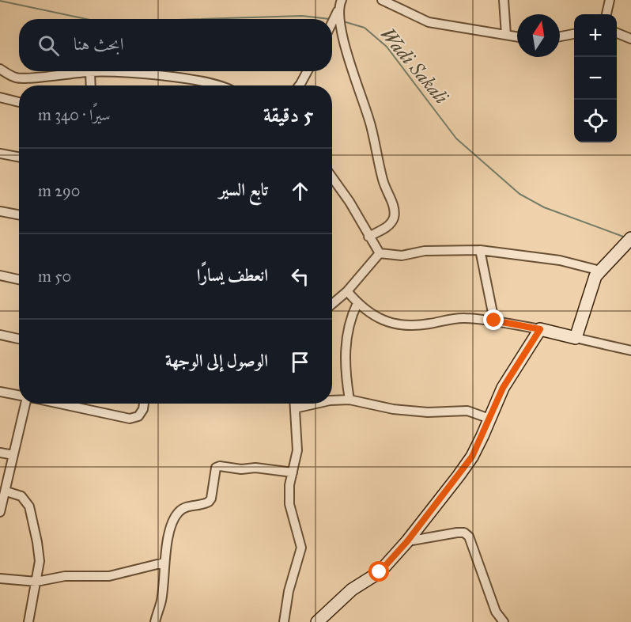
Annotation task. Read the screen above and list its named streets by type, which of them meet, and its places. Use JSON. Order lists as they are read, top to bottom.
{
  "water": ["Wadi Sakali"],
  "north": "top",
  "page": {
    "map_buttons": ["+", "−"],
    "search": "ابحث هنا",
    "heading": ["5 دقيقة", "سيرًا · 340 m"],
    "list": [
      ["تابع السير", "290 m"],
      ["انعطف يسارًا", "50 m"],
      "الوصول إلى الوجهة"
    ]
  }
}
